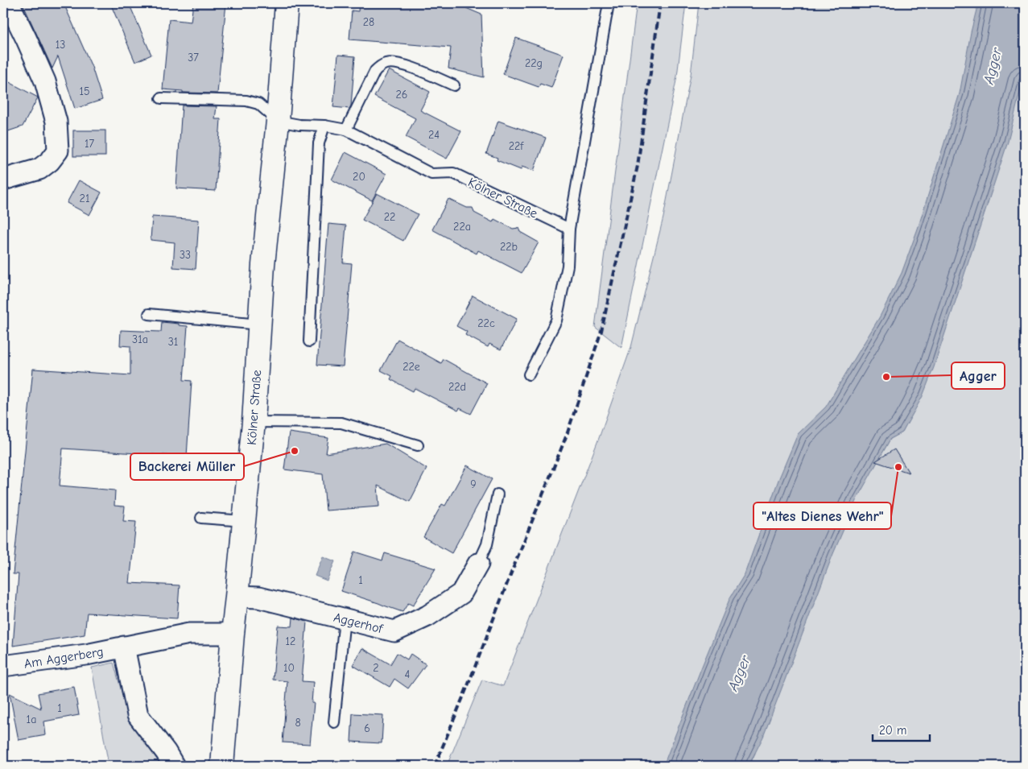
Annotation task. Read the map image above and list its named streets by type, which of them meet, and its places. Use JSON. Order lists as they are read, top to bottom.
{
  "streets": {
    "main road": ["Kölner Straße"],
    "street": ["Aggerhof", "Am Aggerberg"]
  },
  "crossings": [
    ["Kölner Straße", "Aggerhof"],
    ["Kölner Straße", "Am Aggerberg"]
  ],
  "water": ["Agger"],
  "places": ["Agger", "Backerei Müller", "\"Altes Dienes Wehr\""],
  "house_numbers": [
    "28",
    "13",
    "37",
    "22g",
    "15",
    "26",
    "24",
    "17",
    "22f",
    "20",
    "21",
    "22",
    "22a",
    "22b",
    "33",
    "22c",
    "31a",
    "31",
    "22e",
    "22d",
    "9",
    "1",
    "12",
    "10",
    "2",
    "4",
    "1",
    "1a",
    "8",
    "6"
  ],
  "scale_bar": "20 m"
}
